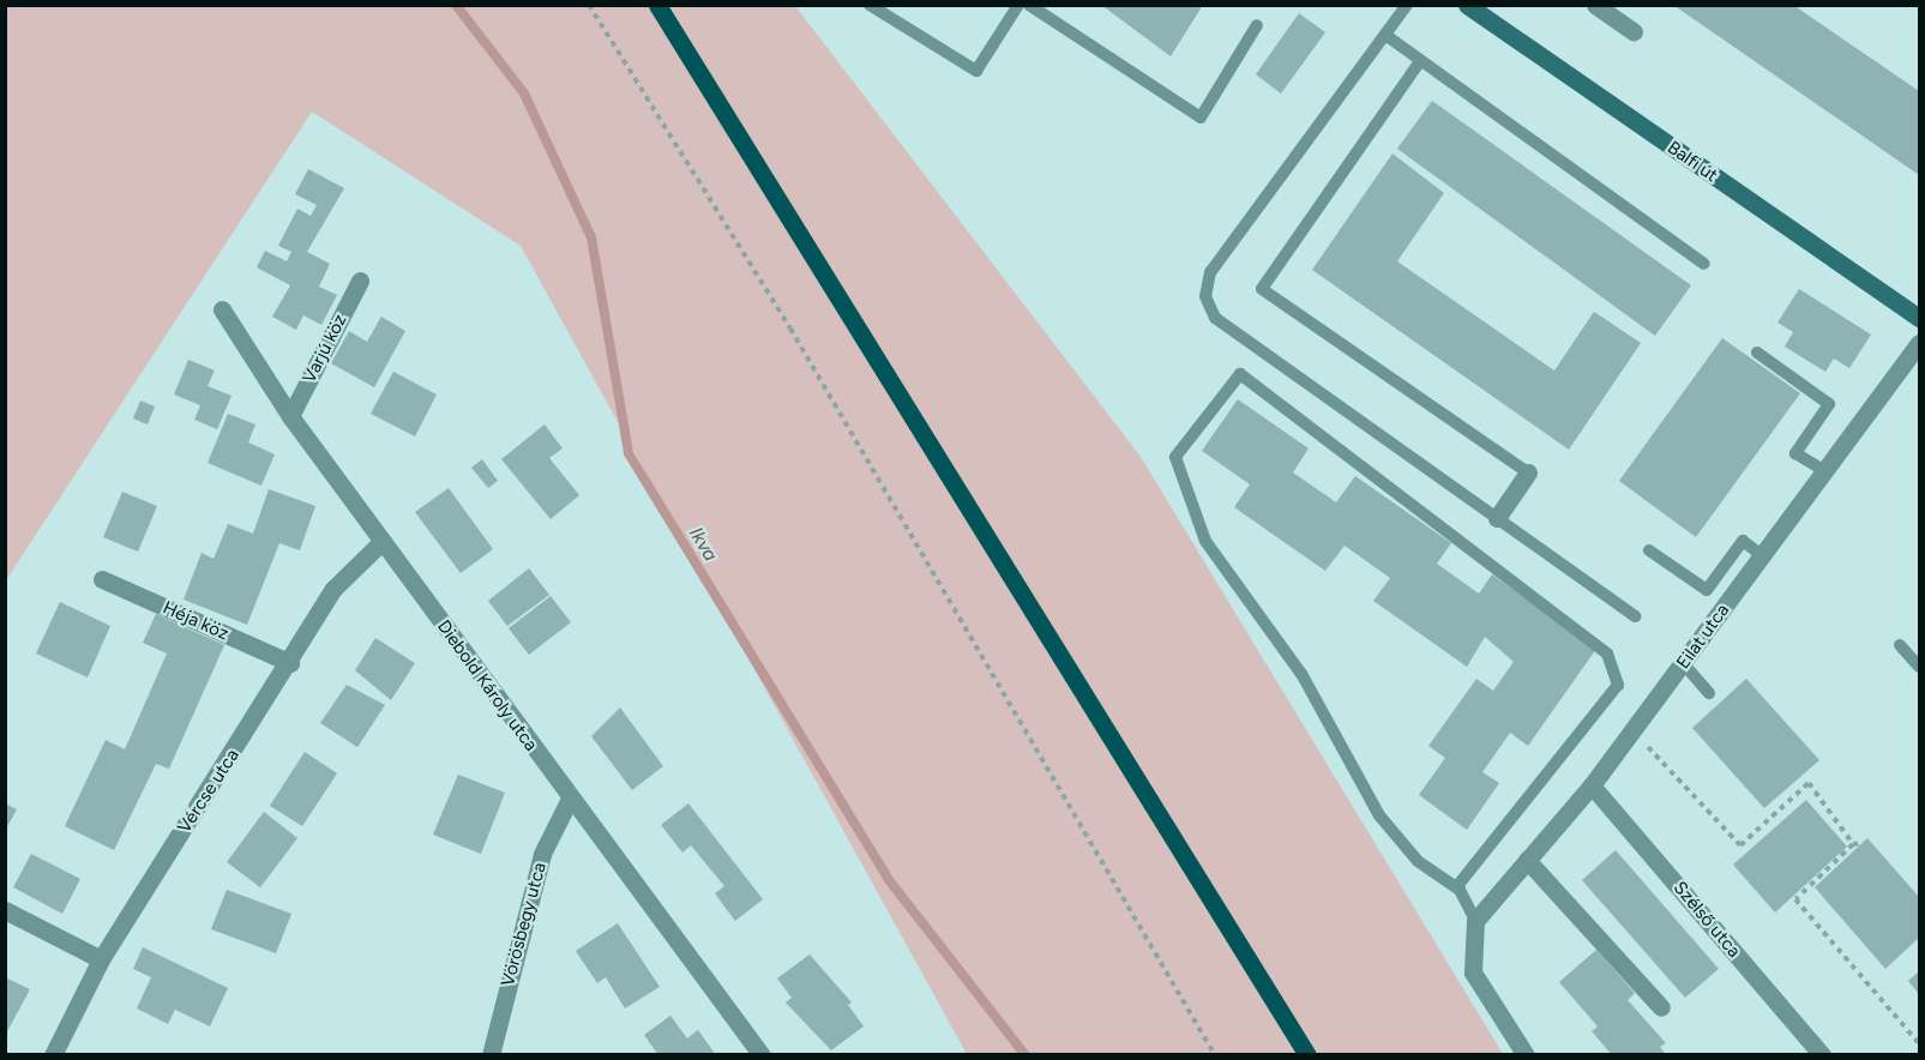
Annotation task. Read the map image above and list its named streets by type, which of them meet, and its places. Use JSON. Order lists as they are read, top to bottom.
{
  "streets": {
    "main road": ["Balfi út"],
    "street": [
      "Varjú köz",
      "Héja köz",
      "Eilat utca",
      "Diebold Károly utca",
      "Vércse utca",
      "Szélső utca",
      "Vörösbegy utca"
    ]
  },
  "crossings": [
    ["Varjú köz", "Diebold Károly utca"],
    ["Héja köz", "Vércse utca"],
    ["Eilat utca", "Szélső utca"],
    ["Diebold Károly utca", "Vércse utca"],
    ["Diebold Károly utca", "Vörösbegy utca"]
  ],
  "water": ["Ikva"]
}
